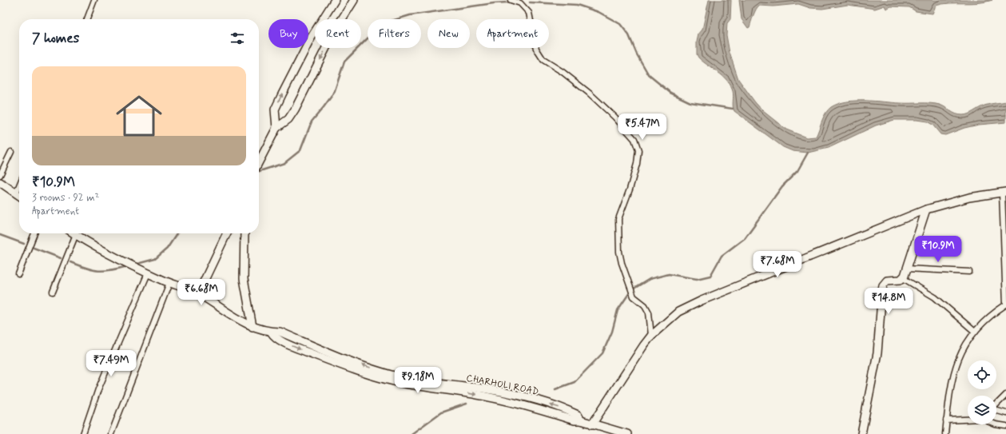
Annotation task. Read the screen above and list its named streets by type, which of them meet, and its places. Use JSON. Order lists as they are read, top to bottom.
{
  "streets": {
    "street": ["CHARHOLI ROAD"]
  },
  "page": {
    "chip": [
      "Buy",
      "Rent",
      "Filters",
      "New",
      "Apartment"
    ],
    "heading": "7 homes",
    "list": [
      {
        "name": "₹10.9M",
        "note": "3 rooms · 92 m² · Apartment"
      }
    ],
    "price": [
      "₹5.47M",
      "₹10.9M",
      "₹7.68M",
      "₹6.68M",
      "₹14.8M",
      "₹7.49M",
      "₹9.18M"
    ]
  }
}
